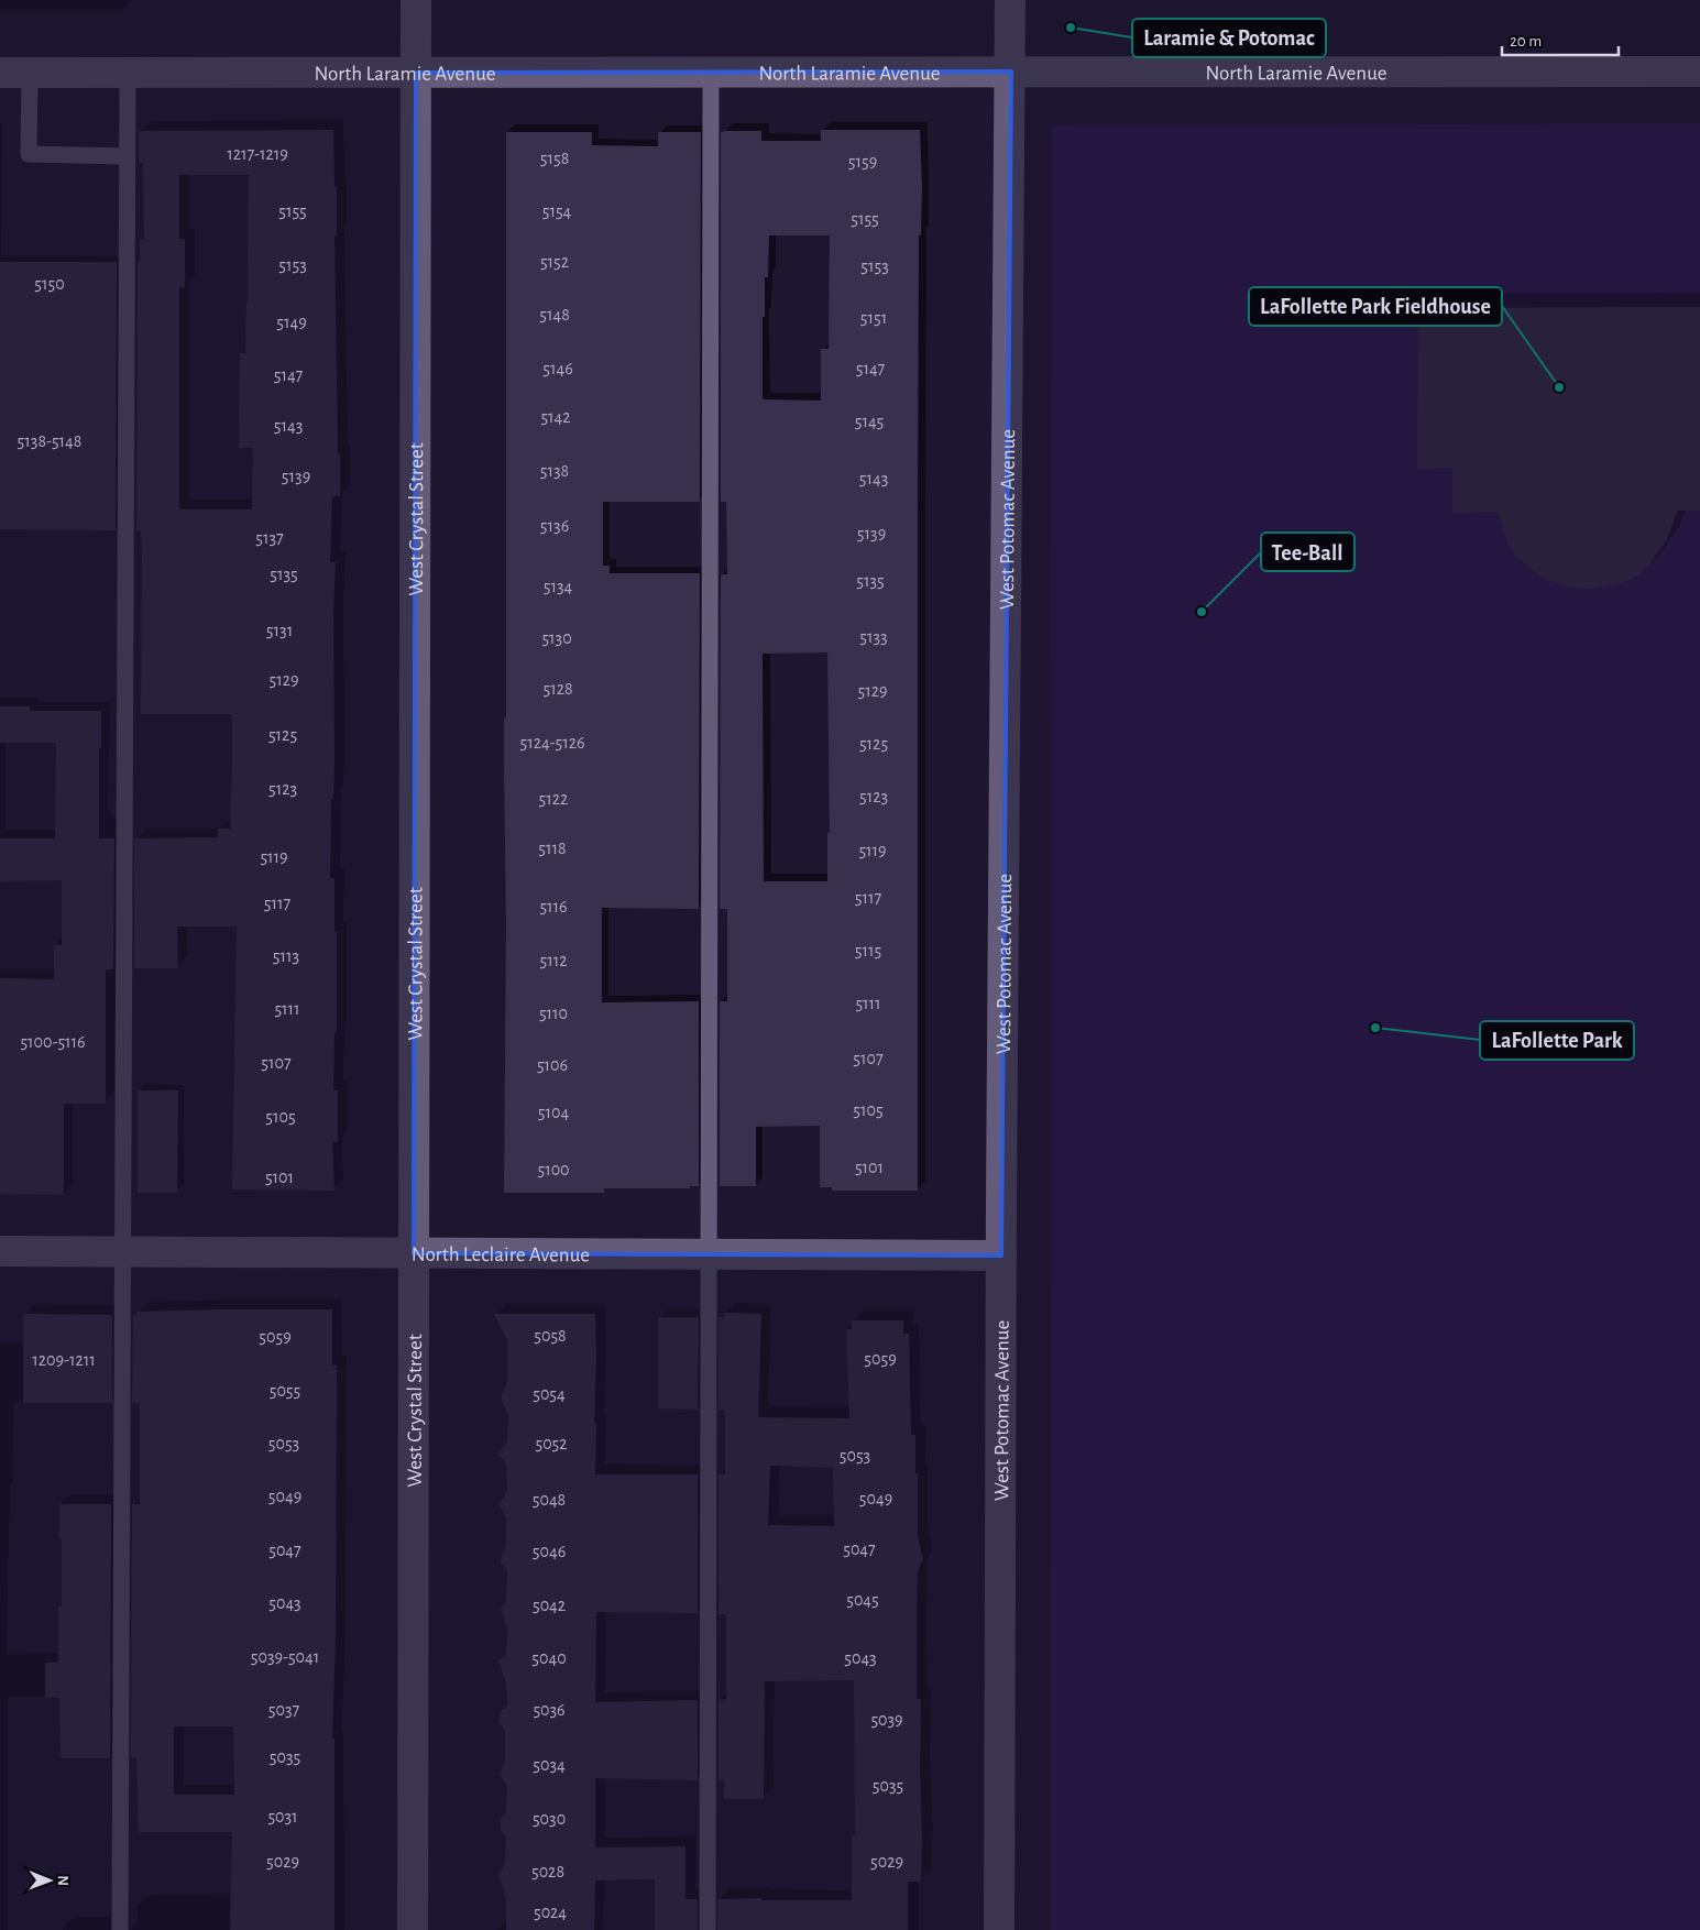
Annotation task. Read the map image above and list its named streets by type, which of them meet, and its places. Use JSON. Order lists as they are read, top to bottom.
{
  "streets": {
    "street": [
      "North Laramie Avenue",
      "West Crystal Street",
      "West Potomac Avenue",
      "North Leclaire Avenue"
    ]
  },
  "crossings": [
    ["North Laramie Avenue", "West Crystal Street"],
    ["North Laramie Avenue", "West Potomac Avenue"],
    ["West Crystal Street", "North Leclaire Avenue"],
    ["West Potomac Avenue", "North Leclaire Avenue"]
  ],
  "places": [
    "Laramie & Potomac",
    "LaFollette Park Fieldhouse",
    "Tee-Ball",
    "LaFollette Park"
  ],
  "house_numbers": [
    "1217-1219",
    "5158",
    "5159",
    "5155",
    "5154",
    "5155",
    "5152",
    "5153",
    "5153",
    "5150",
    "5148",
    "5151",
    "5149",
    "5146",
    "5147",
    "5147",
    "5142",
    "5145",
    "5143",
    "5138-5148",
    "5138",
    "5139",
    "5143",
    "5136",
    "5139",
    "5137",
    "5135",
    "5135",
    "5134",
    "5131",
    "5133",
    "5130",
    "5129",
    "5128",
    "5129",
    "5125",
    "5124-5126",
    "5125",
    "5123",
    "5123",
    "5122",
    "5118",
    "5119",
    "5119",
    "5117",
    "5117",
    "5116",
    "5115",
    "5113",
    "5112",
    "5111",
    "5111",
    "5110",
    "5100-5116",
    "5107",
    "5107",
    "5106",
    "5105",
    "5104",
    "5105",
    "5101",
    "5100",
    "5101",
    "5058",
    "5059",
    "5059",
    "1209-1211",
    "5055",
    "5054",
    "5053",
    "5052",
    "5053",
    "5049",
    "5049",
    "5048",
    "5047",
    "5047",
    "5046",
    "5045",
    "5043",
    "5042",
    "5039-5041",
    "5040",
    "5043",
    "5037",
    "5036",
    "5039",
    "5035",
    "5034",
    "5035",
    "5031",
    "5030",
    "5029",
    "5029",
    "5028",
    "5024"
  ],
  "scale_bar": "20 m",
  "north": "right"
}
